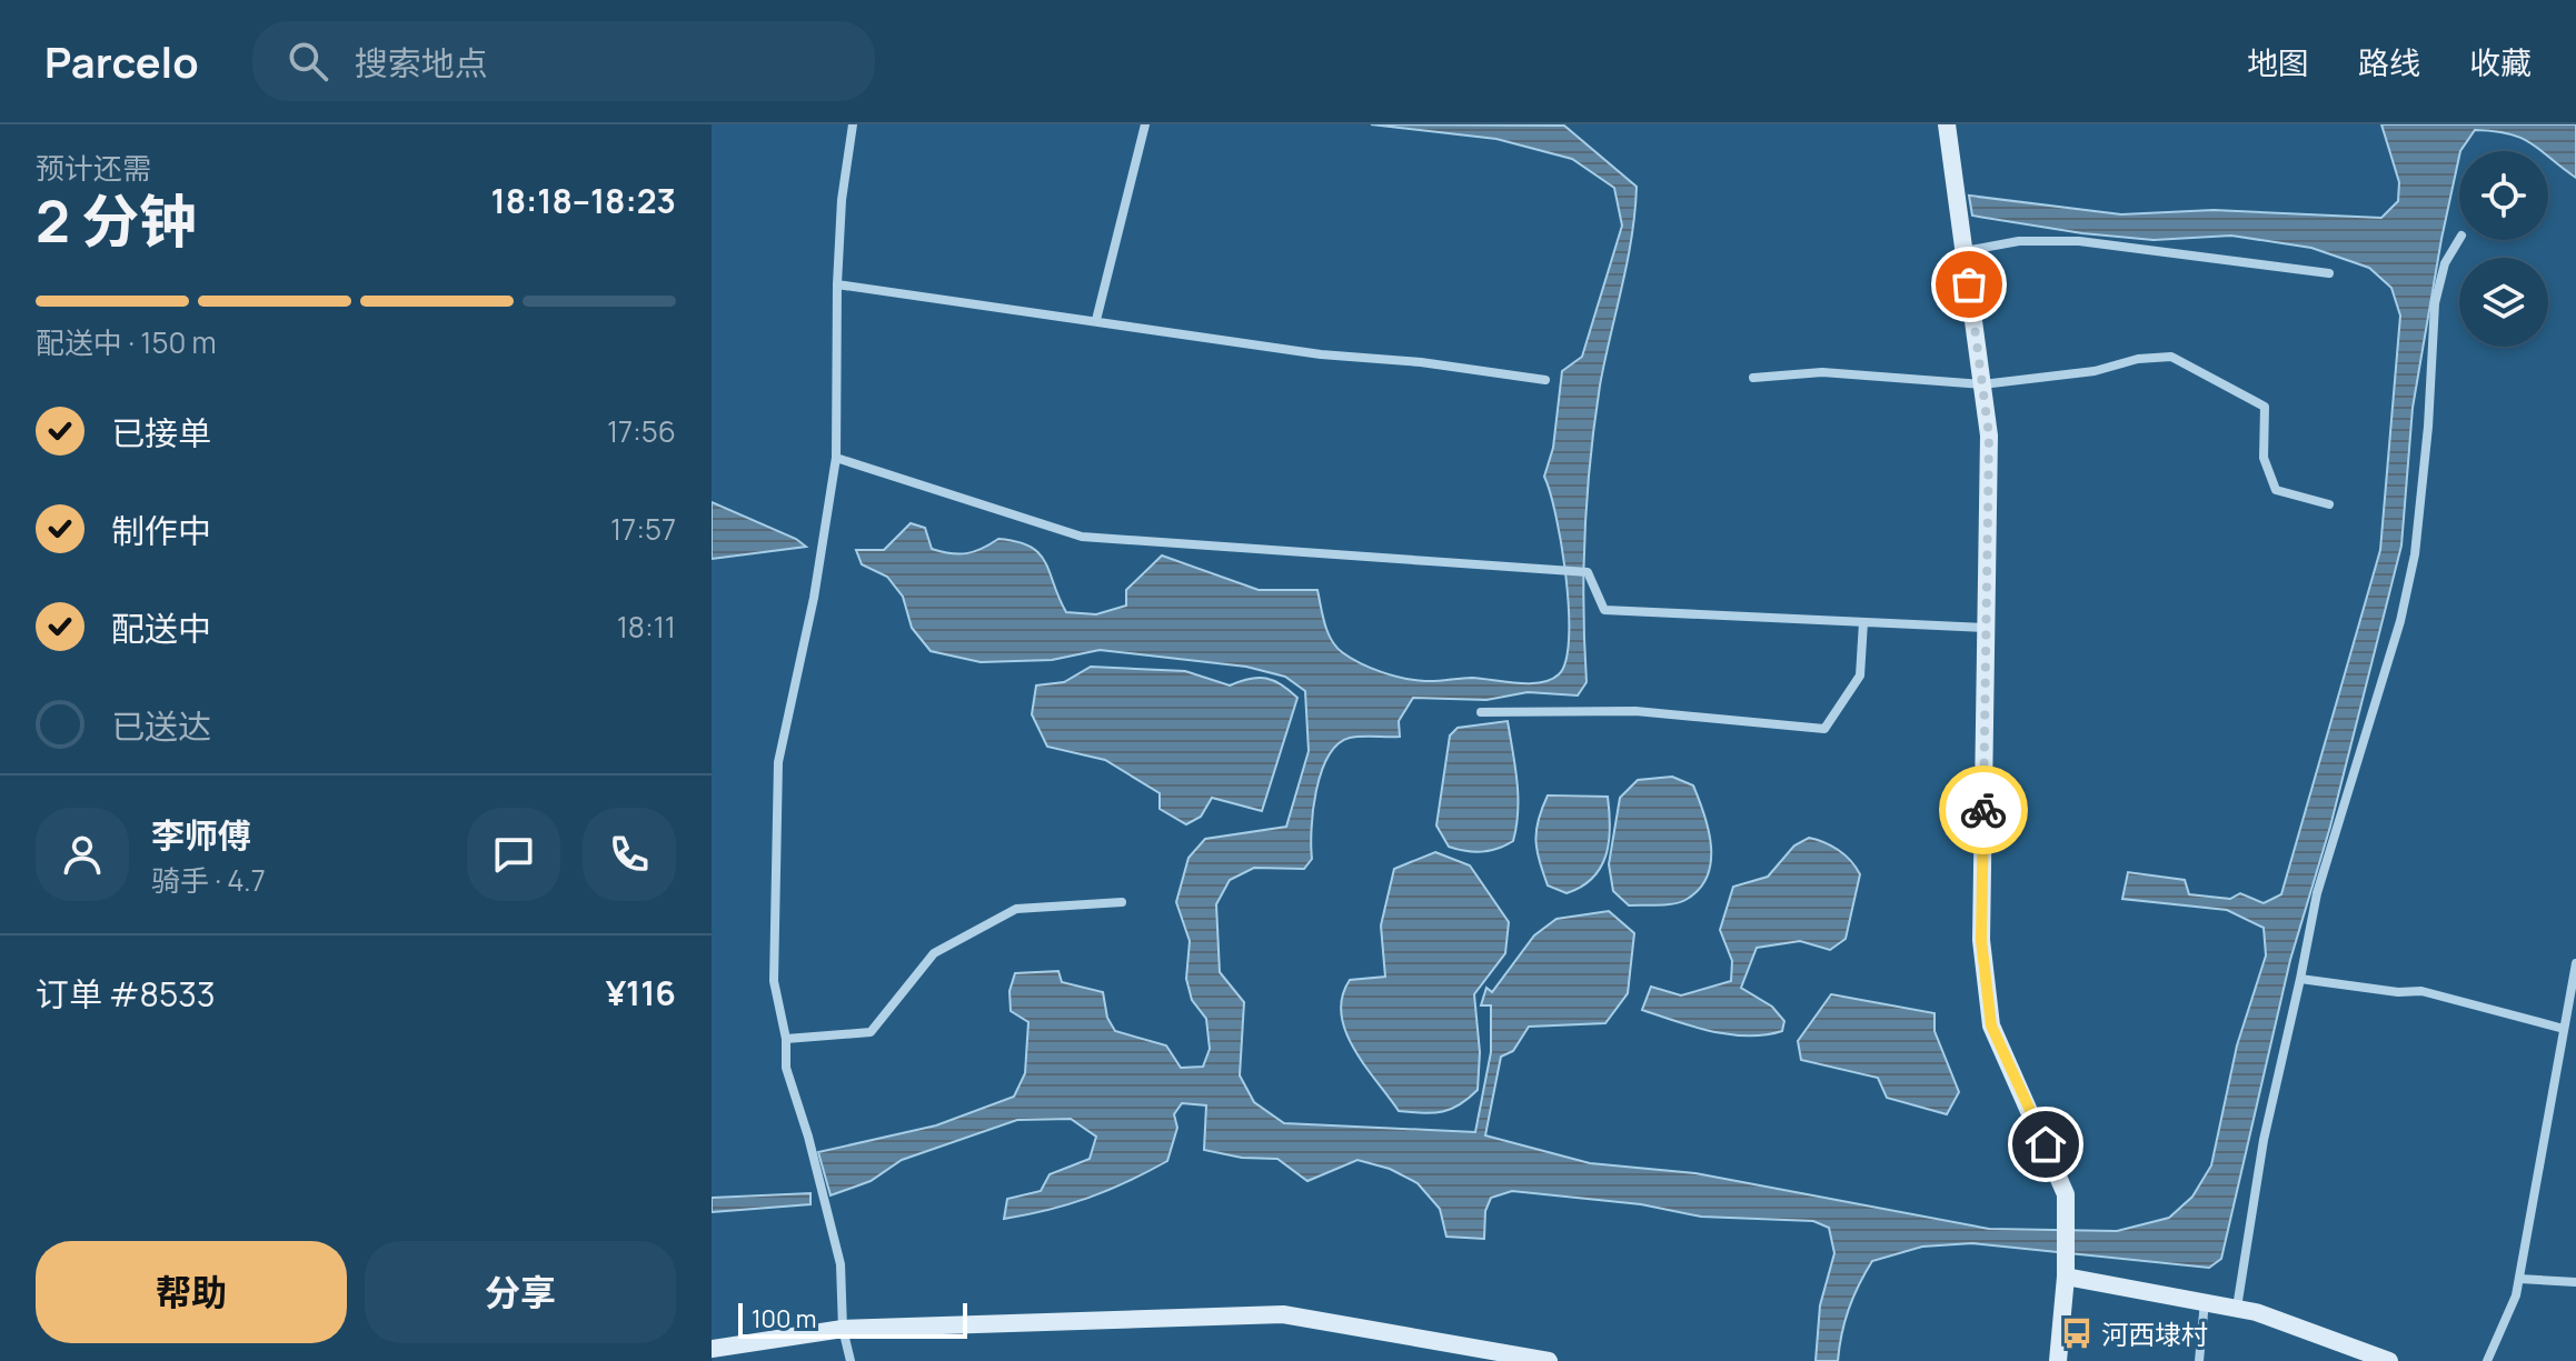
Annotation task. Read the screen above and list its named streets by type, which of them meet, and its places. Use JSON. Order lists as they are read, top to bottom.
{
  "places": {
    "bus stop": ["河西埭村"]
  },
  "scale_bar": "100 m",
  "page": {
    "header": "Parcelo",
    "search": "搜索地点",
    "nav": ["地图", "路线", "收藏"],
    "heading": ["2 分钟", "预计还需", "18:18–18:23"],
    "panel": [
      "李师傅",
      "骑手 · 4.7",
      "订单 #8533",
      "¥116"
    ],
    "bar": "配送中 · 150 m",
    "list": [
      ["已接单", "17:56"],
      ["制作中", "17:57"],
      ["配送中", "18:11"],
      "已送达"
    ],
    "buttons": ["帮助", "分享"],
    "scale": "100 m"
  }
}
